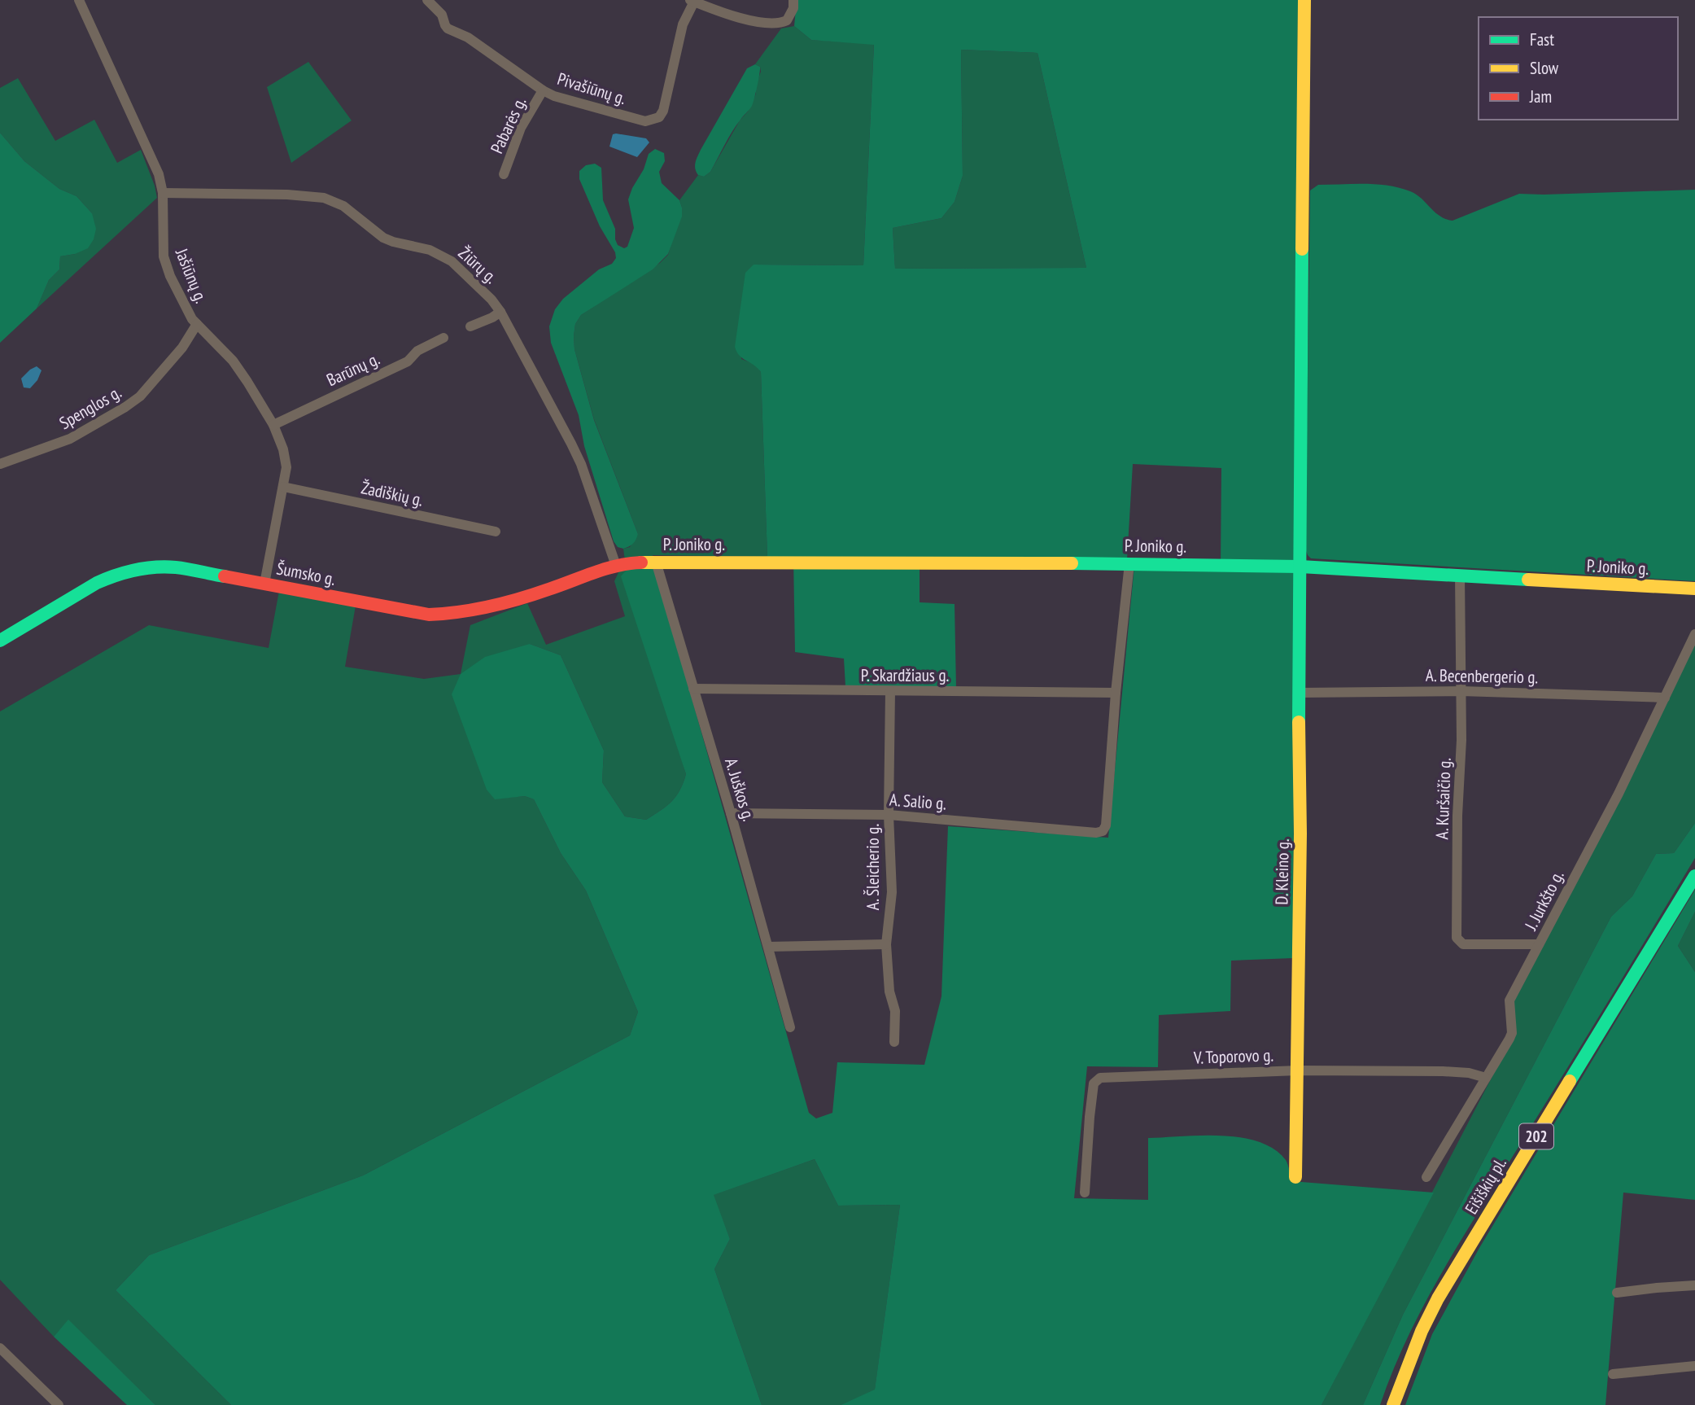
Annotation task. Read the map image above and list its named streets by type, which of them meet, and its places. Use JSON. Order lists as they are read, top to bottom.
{
  "streets": {
    "street": [
      "Pivašiūnų g.",
      "Pabarės g.",
      "Žiūrų g.",
      "Jašiūnų g.",
      "Barūnų g.",
      "Spenglos g.",
      "Žadiškių g.",
      "P. Joniko g.",
      "Šumsko g.",
      "P. Skardžiaus g.",
      "A. Becenbergerio g.",
      "A. Juškos g.",
      "A. Kuršaičio g.",
      "A. Salio g.",
      "A. Šleicherio g.",
      "D. Kleino g.",
      "J. Jurkšto g.",
      "V. Toporovo g.",
      "202",
      "Eišiškių pl."
    ]
  },
  "crossings": [
    ["Pivašiūnų g.", "Pabarės g."],
    ["Žiūrų g.", "Jašiūnų g."],
    ["Žiūrų g.", "P. Joniko g."],
    ["Žiūrų g.", "Šumsko g."],
    ["Jašiūnų g.", "Barūnų g."],
    ["Jašiūnų g.", "Spenglos g."],
    ["Jašiūnų g.", "Žadiškių g."],
    ["Jašiūnų g.", "Šumsko g."],
    ["P. Joniko g.", "Šumsko g."],
    ["P. Joniko g.", "A. Juškos g."],
    ["P. Joniko g.", "A. Kuršaičio g."],
    ["P. Joniko g.", "D. Kleino g."],
    ["P. Skardžiaus g.", "A. Juškos g."],
    ["P. Skardžiaus g.", "A. Salio g."],
    ["P. Skardžiaus g.", "A. Šleicherio g."],
    ["A. Becenbergerio g.", "A. Kuršaičio g."],
    ["A. Becenbergerio g.", "D. Kleino g."],
    ["A. Becenbergerio g.", "J. Jurkšto g."],
    ["A. Juškos g.", "A. Salio g."],
    ["A. Kuršaičio g.", "J. Jurkšto g."],
    ["A. Salio g.", "A. Šleicherio g."],
    ["D. Kleino g.", "V. Toporovo g."],
    ["J. Jurkšto g.", "V. Toporovo g."]
  ],
  "legend": ["Fast", "Slow", "Jam"]
}
